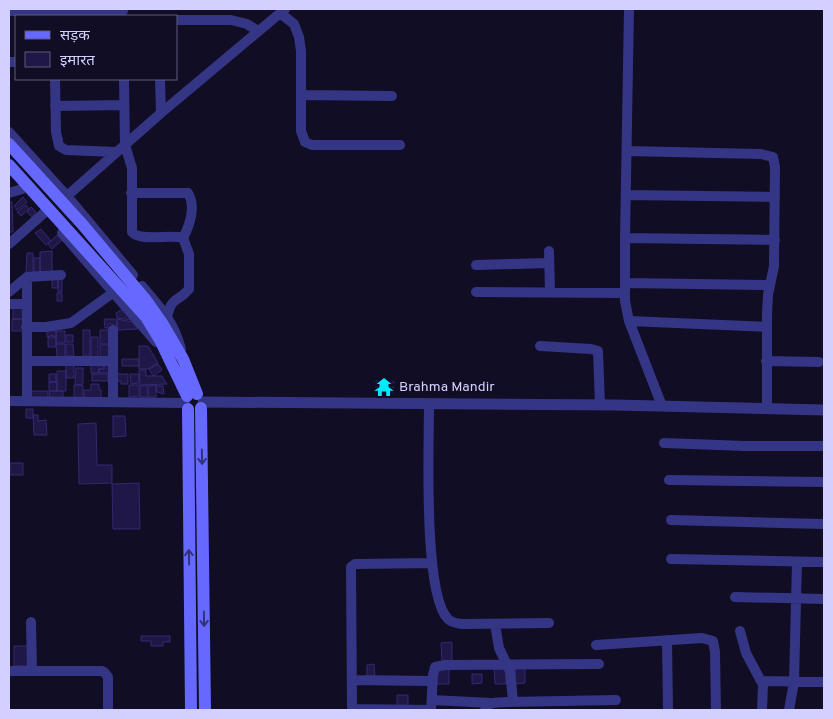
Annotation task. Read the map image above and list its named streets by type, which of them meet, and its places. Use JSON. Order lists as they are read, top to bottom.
{
  "places": {
    "temple": ["Brahma Mandir"]
  },
  "legend": ["सड़क", "इमारत"]
}
